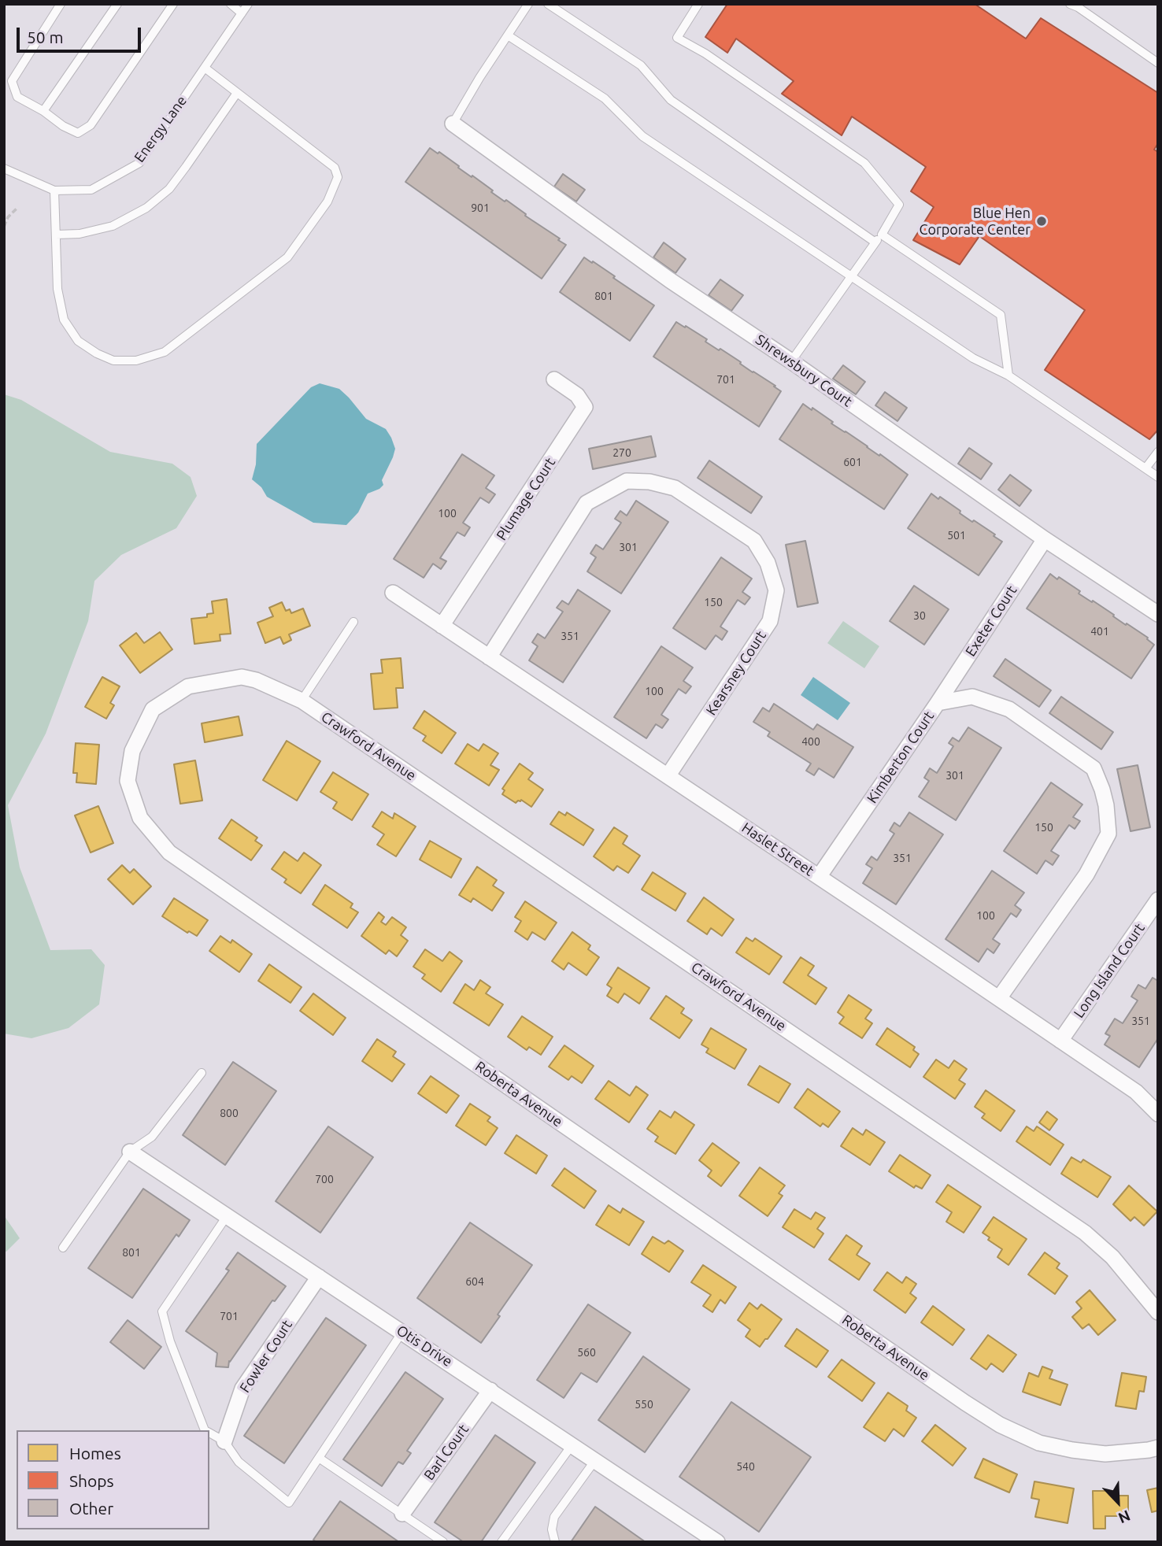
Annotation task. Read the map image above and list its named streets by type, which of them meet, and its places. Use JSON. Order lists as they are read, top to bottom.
{
  "streets": {
    "street": [
      "Shrewsbury Court",
      "Plumage Court",
      "Exeter Court",
      "Kearsney Court",
      "Crawford Avenue",
      "Kimberton Court",
      "Haslet Street",
      "Long Island Court",
      "Roberta Avenue",
      "Otis Drive",
      "Fowler Court",
      "Barl Court"
    ],
    "lane": ["Energy Lane"]
  },
  "crossings": [
    ["Shrewsbury Court", "Exeter Court"],
    ["Plumage Court", "Haslet Street"],
    ["Exeter Court", "Kimberton Court"],
    ["Kearsney Court", "Haslet Street"],
    ["Crawford Avenue", "Roberta Avenue"],
    ["Kimberton Court", "Haslet Street"],
    ["Haslet Street", "Long Island Court"],
    ["Otis Drive", "Fowler Court"],
    ["Otis Drive", "Barl Court"]
  ],
  "places": ["Blue Hen Corporate Center"],
  "house_numbers": [
    "901",
    "801",
    "701",
    "270",
    "601",
    "100",
    "501",
    "301",
    "150",
    "30",
    "401",
    "351",
    "100",
    "400",
    "301",
    "150",
    "351",
    "100",
    "351",
    "800",
    "700",
    "801",
    "604",
    "701",
    "560",
    "550",
    "540"
  ],
  "legend": ["Homes", "Shops", "Other"],
  "scale_bar": "50 m",
  "north": "bottom right"
}
